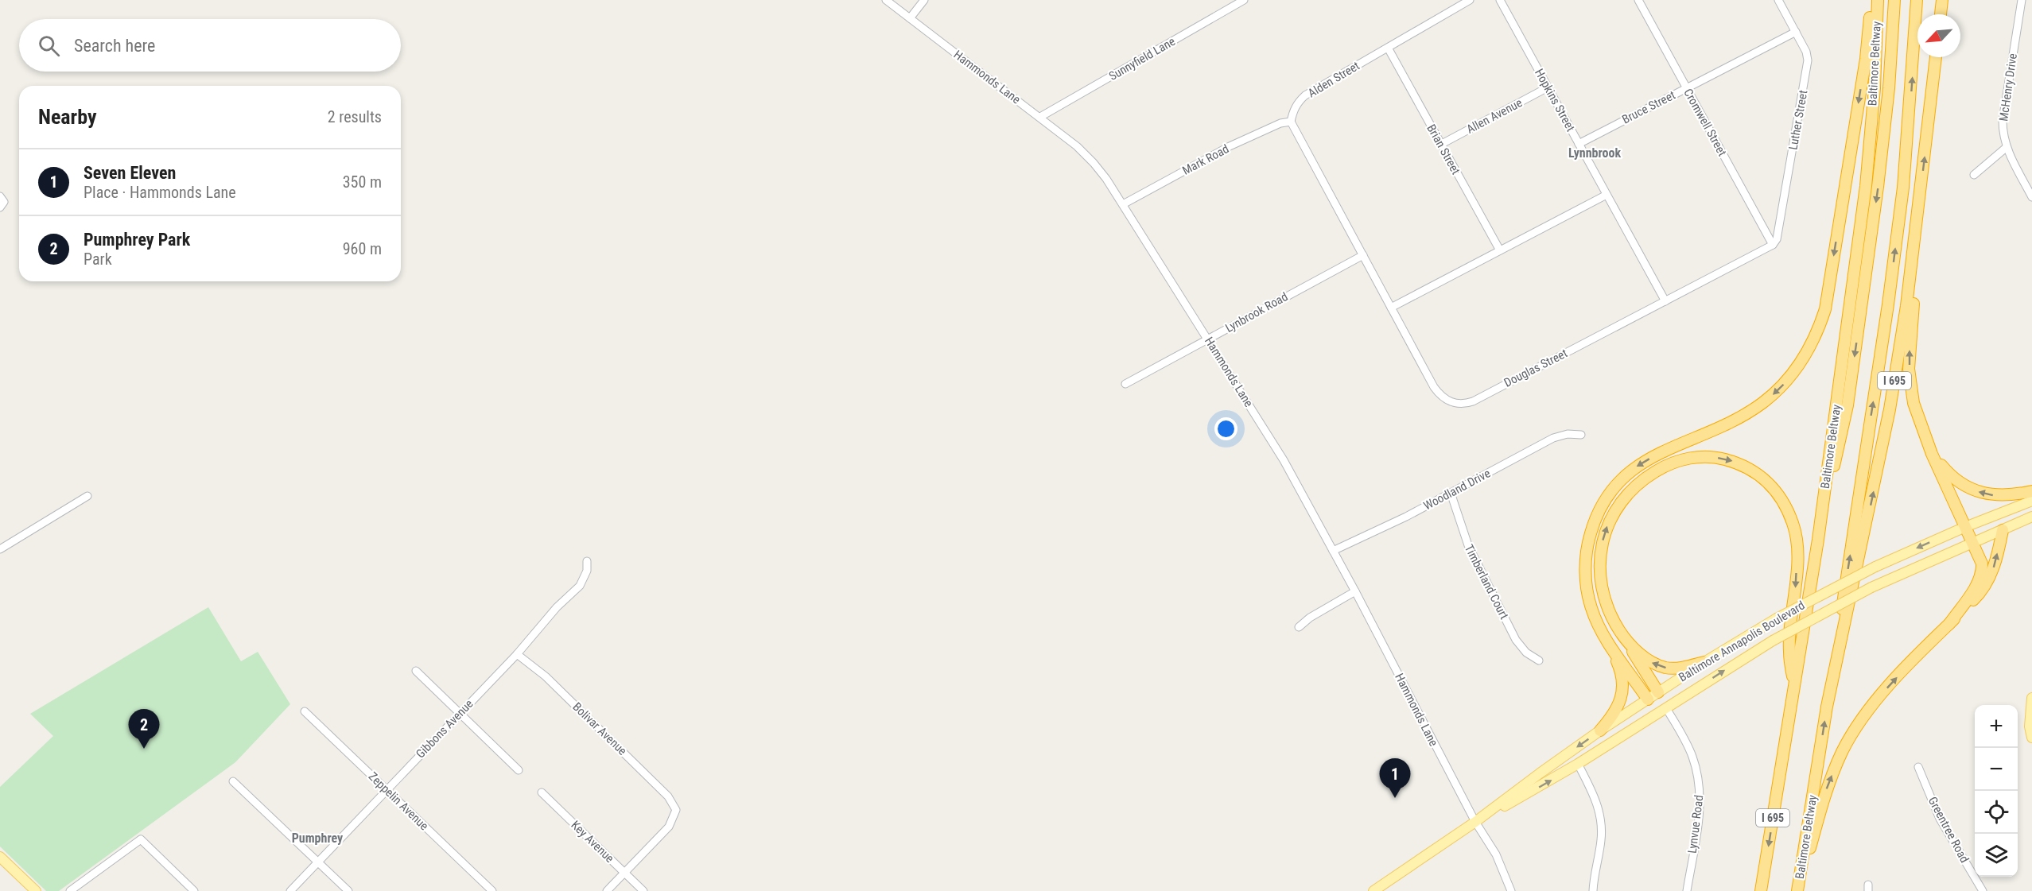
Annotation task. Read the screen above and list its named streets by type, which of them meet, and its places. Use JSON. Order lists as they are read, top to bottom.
{
  "streets": {
    "highway": ["Baltimore Beltway", "I 695"],
    "main road": ["Baltimore Annapolis Boulevard"],
    "street": [
      "Sunnyfield Lane",
      "Hammonds Lane",
      "Alden Street",
      "McHenry Drive",
      "Hopkins Street",
      "Bruce Street",
      "Allen Avenue",
      "Luther Street",
      "Cromwell Street",
      "Brian Street",
      "Mark Road",
      "Lynbrook Road",
      "Douglas Street",
      "Woodland Drive",
      "Timberland Court",
      "Gibbons Avenue",
      "Bolivar Avenue",
      "Zeppelin Avenue",
      "Lynvue Road",
      "Greentree Road",
      "Key Avenue"
    ]
  },
  "crossings": [
    ["Sunnyfield Lane", "Hammonds Lane"],
    ["Hammonds Lane", "Mark Road"],
    ["Hammonds Lane", "Lynbrook Road"],
    ["Hammonds Lane", "Woodland Drive"],
    ["Hammonds Lane", "Baltimore Annapolis Boulevard"],
    ["Alden Street", "Brian Street"],
    ["Alden Street", "Mark Road"],
    ["Hopkins Street", "Bruce Street"],
    ["Hopkins Street", "Allen Avenue"],
    ["Hopkins Street", "Douglas Street"],
    ["Bruce Street", "Luther Street"],
    ["Bruce Street", "Cromwell Street"],
    ["Allen Avenue", "Brian Street"],
    ["Luther Street", "Cromwell Street"],
    ["Luther Street", "Douglas Street"],
    ["Cromwell Street", "Douglas Street"],
    ["Lynbrook Road", "Douglas Street"],
    ["Woodland Drive", "Timberland Court"],
    ["Baltimore Annapolis Boulevard", "Lynvue Road"],
    ["Gibbons Avenue", "Bolivar Avenue"],
    ["Gibbons Avenue", "Zeppelin Avenue"],
    ["Bolivar Avenue", "Key Avenue"]
  ],
  "districts": ["Lynnbrook", "Pumphrey"],
  "north": "bottom left",
  "page": {
    "search": "Search here",
    "heading": ["Nearby", "2 results"],
    "list": [
      {
        "mark": "1",
        "name": "Seven Eleven",
        "note": "Place · Hammonds Lane",
        "value": "350 m"
      },
      {
        "mark": "2",
        "name": "Pumphrey Park",
        "note": "Park",
        "value": "960 m"
      }
    ],
    "map_buttons": ["+", "−"],
    "pins": ["2", "1"]
  }
}
